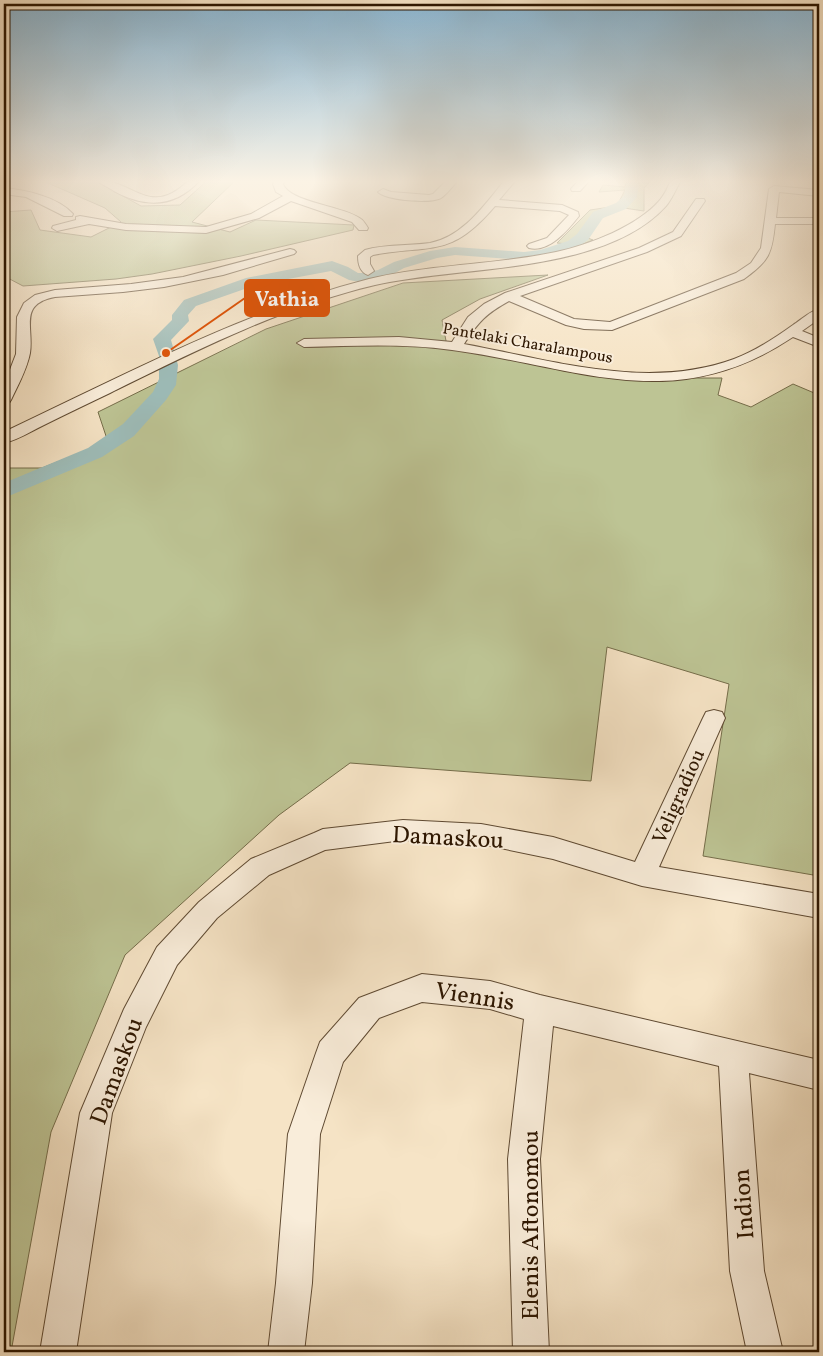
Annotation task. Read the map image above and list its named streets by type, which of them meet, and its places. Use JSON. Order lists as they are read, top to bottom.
{
  "streets": {
    "street": [
      "Pantelaki Charalampous",
      "Veligradiou",
      "Damaskou",
      "Viennis",
      "Indion",
      "Elenis Aftonomou"
    ]
  },
  "crossings": [
    ["Veligradiou", "Damaskou"],
    ["Viennis", "Indion"],
    ["Viennis", "Elenis Aftonomou"]
  ],
  "places": ["Vathia"]
}
